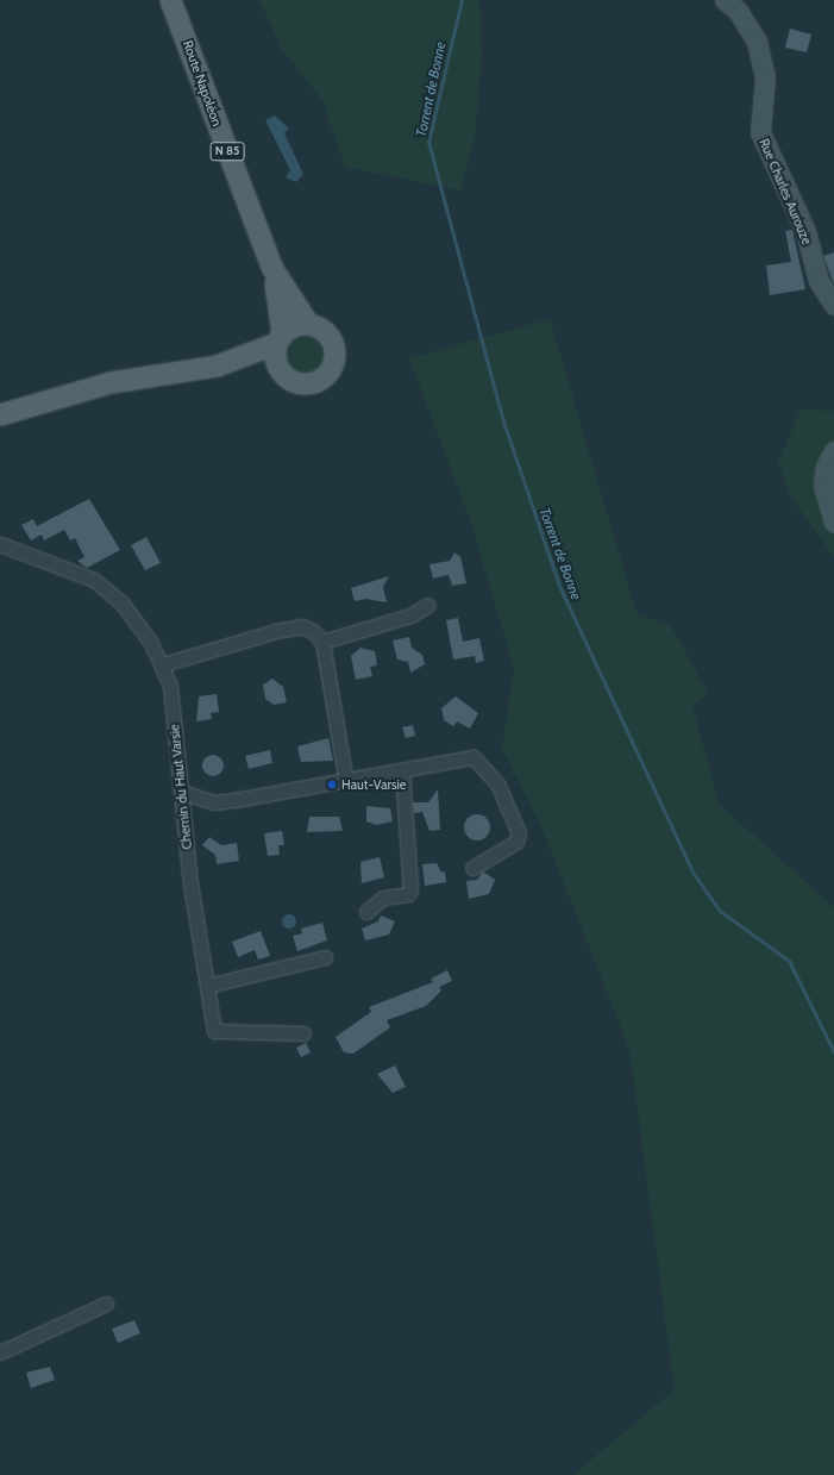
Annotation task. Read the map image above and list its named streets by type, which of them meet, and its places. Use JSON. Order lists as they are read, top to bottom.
{
  "streets": {
    "main road": ["Route Napoléon", "N 85"],
    "street": ["Rue Charles Aurouze", "Chemin du Haut Varsie"]
  },
  "water": ["Torrent de Bonne"],
  "places": ["Haut-Varsie"]
}
